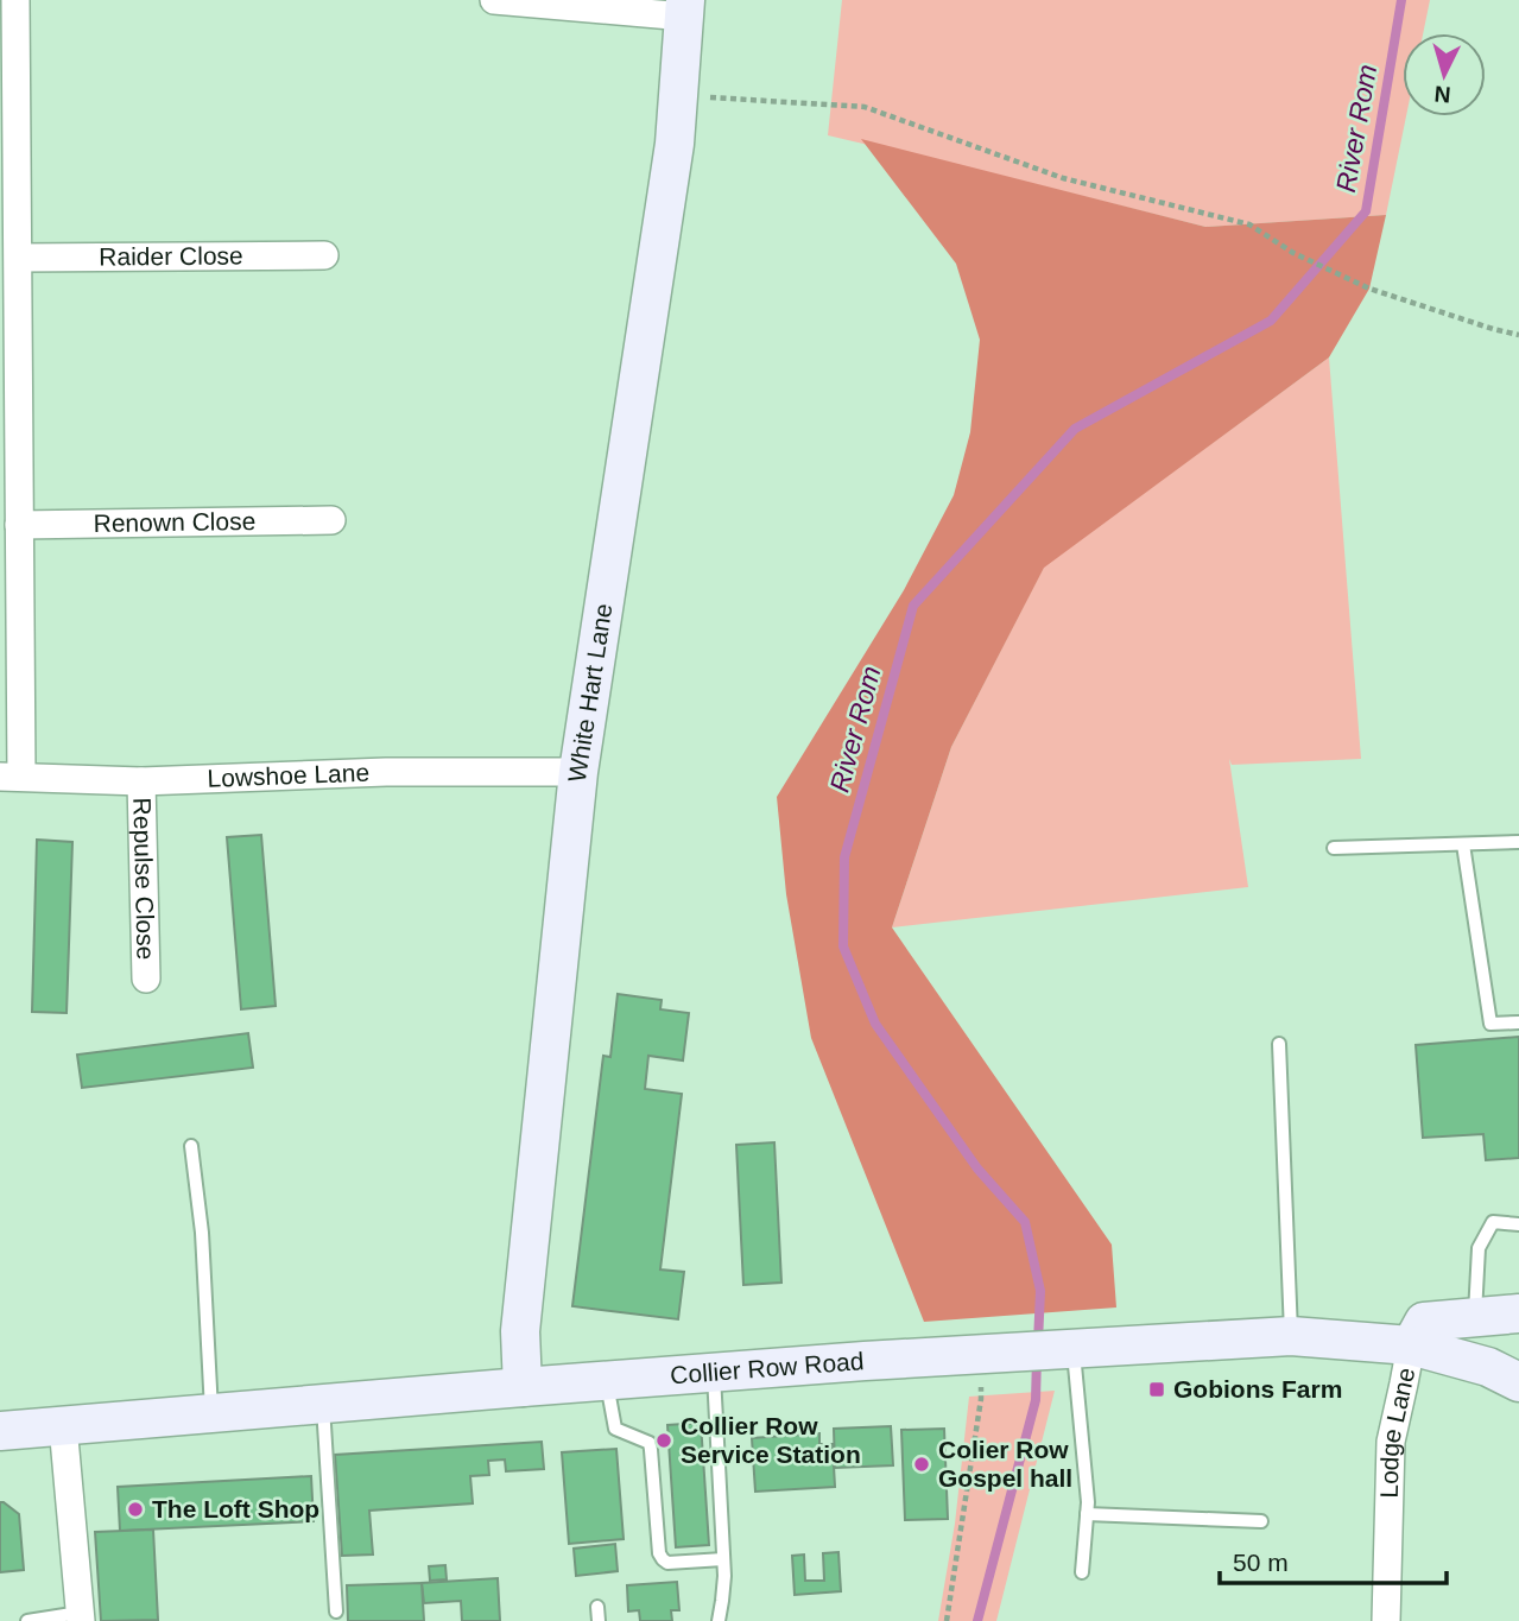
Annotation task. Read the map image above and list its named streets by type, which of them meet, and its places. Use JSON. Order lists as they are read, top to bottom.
{
  "streets": {
    "main road": ["White Hart Lane", "Collier Row Road"],
    "street": [
      "Raider Close",
      "Renown Close",
      "Lowshoe Lane",
      "Repulse Close",
      "Lodge Lane"
    ]
  },
  "crossings": [
    ["White Hart Lane", "Lowshoe Lane"],
    ["White Hart Lane", "Collier Row Road"],
    ["Lowshoe Lane", "Repulse Close"],
    ["Collier Row Road", "Lodge Lane"]
  ],
  "water": ["River Rom"],
  "places": {
    "transit": ["Gobions Farm"],
    "other": ["Collier Row Service Station", "Colier Row Gospel hall", "The Loft Shop"]
  },
  "scale_bar": "50 m",
  "north": "bottom"
}
